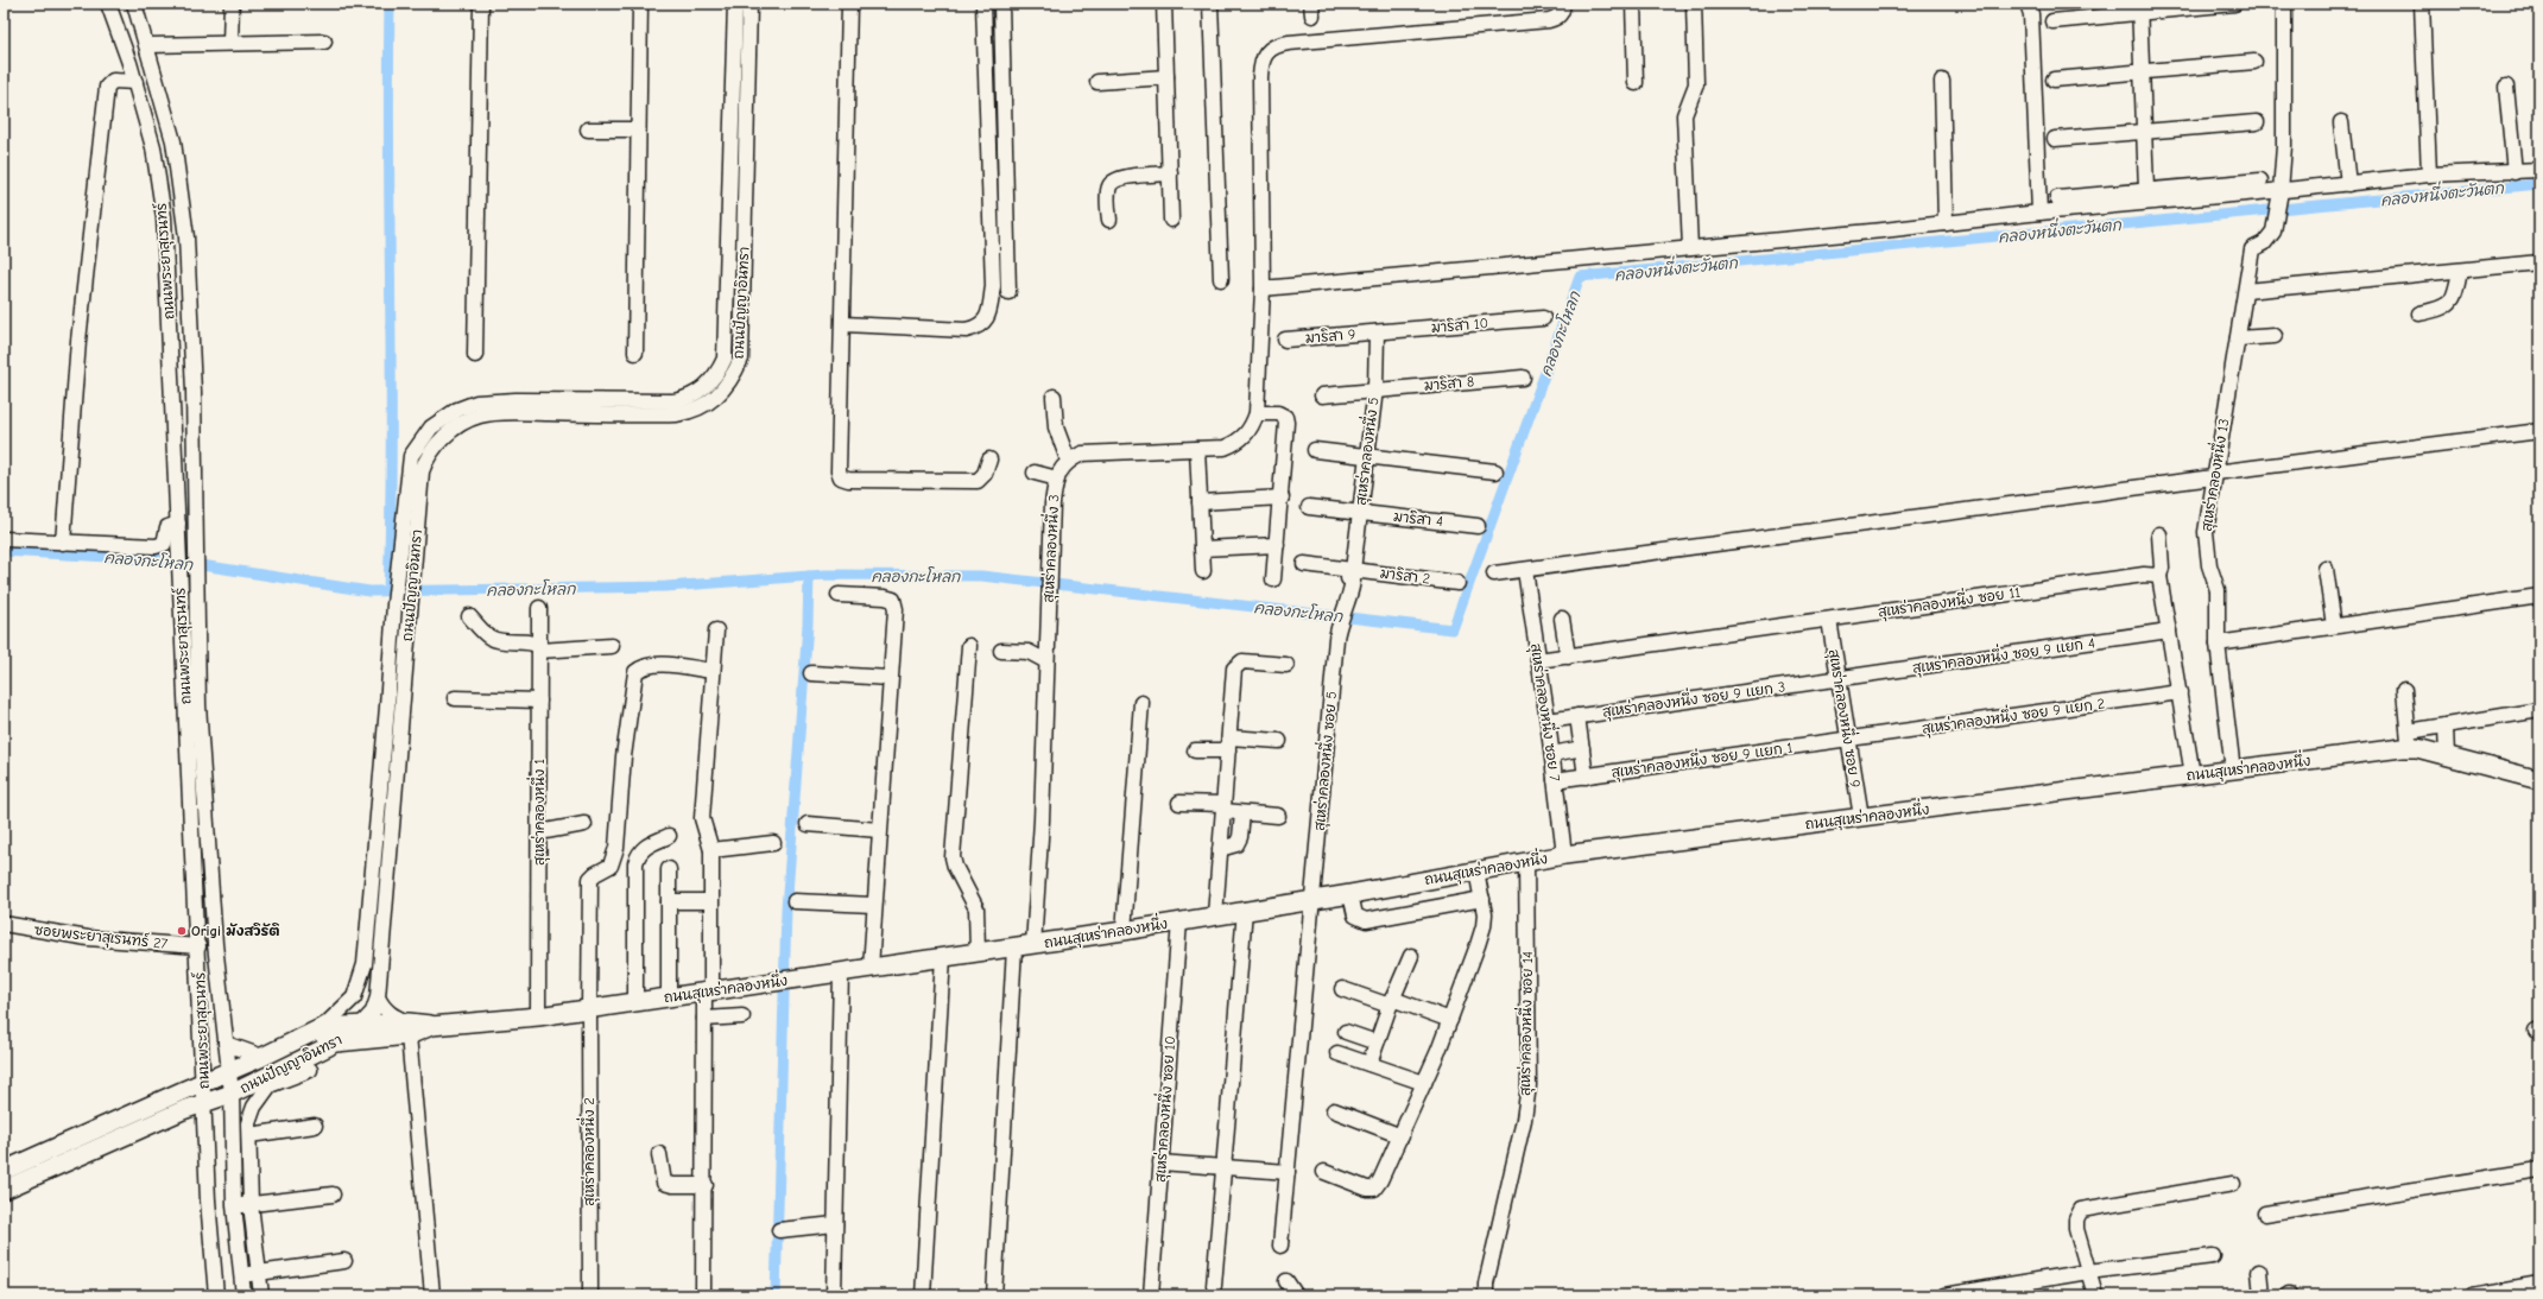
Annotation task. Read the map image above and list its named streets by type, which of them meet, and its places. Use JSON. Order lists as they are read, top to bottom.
{
  "streets": {
    "main road": ["ถนนปัญญาอินทรา", "ถนนสุเหร่าคลองหนึ่ง"],
    "street": [
      "ถนนพระยาสุเรนทร์",
      "มาริสา 10",
      "มาริสา 9",
      "มาริสา 8",
      "สุเหร่าคลองหนึ่ง 5",
      "สุเหร่าคลองหนึ่ง 13",
      "มาริสา 4",
      "สุเหร่าคลองหนึ่ง 3",
      "มาริสา 2",
      "สุเหร่าคลองหนึ่ง ซอย 11",
      "สุเหร่าคลองหนึ่ง ซอย 9 แยก 4",
      "สุเหร่าคลองหนึ่ง ซอย 9 แยก 3",
      "สุเหร่าคลองหนึ่ง ซอย 7",
      "สุเหร่าคลองหนึ่ง ซอย 9 แยก 2",
      "สุเหร่าคลองหนึ่ง ซอย 9",
      "สุเหร่าคลองหนึ่ง ซอย 9 แยก 1",
      "สุเหร่าคลองหนึ่ง ซอย 5",
      "สุเหร่าคลองหนึ่ง 1",
      "ซอยพระยาสุเรนทร์ 27",
      "สุเหร่าคลองหนึ่ง ซอย 14",
      "สุเหร่าคลองหนึ่ง ซอย 10",
      "สุเหร่าคลองหนึ่ง 2"
    ]
  },
  "crossings": [
    ["ถนนพระยาสุเรนทร์", "ถนนปัญญาอินทรา"],
    ["ถนนพระยาสุเรนทร์", "ซอยพระยาสุเรนทร์ 27"],
    ["ถนนปัญญาอินทรา", "ถนนสุเหร่าคลองหนึ่ง"],
    ["มาริสา 10", "มาริสา 9"],
    ["มาริสา 10", "สุเหร่าคลองหนึ่ง 5"],
    ["มาริสา 9", "สุเหร่าคลองหนึ่ง 5"],
    ["มาริสา 8", "สุเหร่าคลองหนึ่ง 5"],
    ["สุเหร่าคลองหนึ่ง 5", "มาริสา 4"],
    ["สุเหร่าคลองหนึ่ง 5", "มาริสา 2"],
    ["สุเหร่าคลองหนึ่ง 5", "สุเหร่าคลองหนึ่ง ซอย 5"],
    ["สุเหร่าคลองหนึ่ง 13", "ถนนสุเหร่าคลองหนึ่ง"],
    ["สุเหร่าคลองหนึ่ง 3", "ถนนสุเหร่าคลองหนึ่ง"],
    ["สุเหร่าคลองหนึ่ง ซอย 11", "สุเหร่าคลองหนึ่ง ซอย 7"],
    ["สุเหร่าคลองหนึ่ง ซอย 11", "สุเหร่าคลองหนึ่ง ซอย 9"],
    ["สุเหร่าคลองหนึ่ง ซอย 9 แยก 4", "สุเหร่าคลองหนึ่ง ซอย 9 แยก 3"],
    ["สุเหร่าคลองหนึ่ง ซอย 9 แยก 4", "สุเหร่าคลองหนึ่ง ซอย 9"],
    ["สุเหร่าคลองหนึ่ง ซอย 9 แยก 3", "สุเหร่าคลองหนึ่ง ซอย 7"],
    ["สุเหร่าคลองหนึ่ง ซอย 9 แยก 3", "สุเหร่าคลองหนึ่ง ซอย 9"],
    ["สุเหร่าคลองหนึ่ง ซอย 7", "สุเหร่าคลองหนึ่ง ซอย 9 แยก 1"],
    ["สุเหร่าคลองหนึ่ง ซอย 7", "ถนนสุเหร่าคลองหนึ่ง"],
    ["สุเหร่าคลองหนึ่ง ซอย 9 แยก 2", "สุเหร่าคลองหนึ่ง ซอย 9"],
    ["สุเหร่าคลองหนึ่ง ซอย 9 แยก 2", "สุเหร่าคลองหนึ่ง ซอย 9 แยก 1"],
    ["สุเหร่าคลองหนึ่ง ซอย 9", "สุเหร่าคลองหนึ่ง ซอย 9 แยก 1"],
    ["สุเหร่าคลองหนึ่ง ซอย 9", "ถนนสุเหร่าคลองหนึ่ง"],
    ["สุเหร่าคลองหนึ่ง ซอย 5", "ถนนสุเหร่าคลองหนึ่ง"],
    ["ถนนสุเหร่าคลองหนึ่ง", "สุเหร่าคลองหนึ่ง 1"],
    ["ถนนสุเหร่าคลองหนึ่ง", "สุเหร่าคลองหนึ่ง ซอย 14"],
    ["ถนนสุเหร่าคลองหนึ่ง", "สุเหร่าคลองหนึ่ง ซอย 10"],
    ["ถนนสุเหร่าคลองหนึ่ง", "สุเหร่าคลองหนึ่ง 2"]
  ],
  "water": ["คลองหนึ่งตะวันตก", "คลองกะโหลก"],
  "places": ["Origi มังสวิรัติ"]
}
